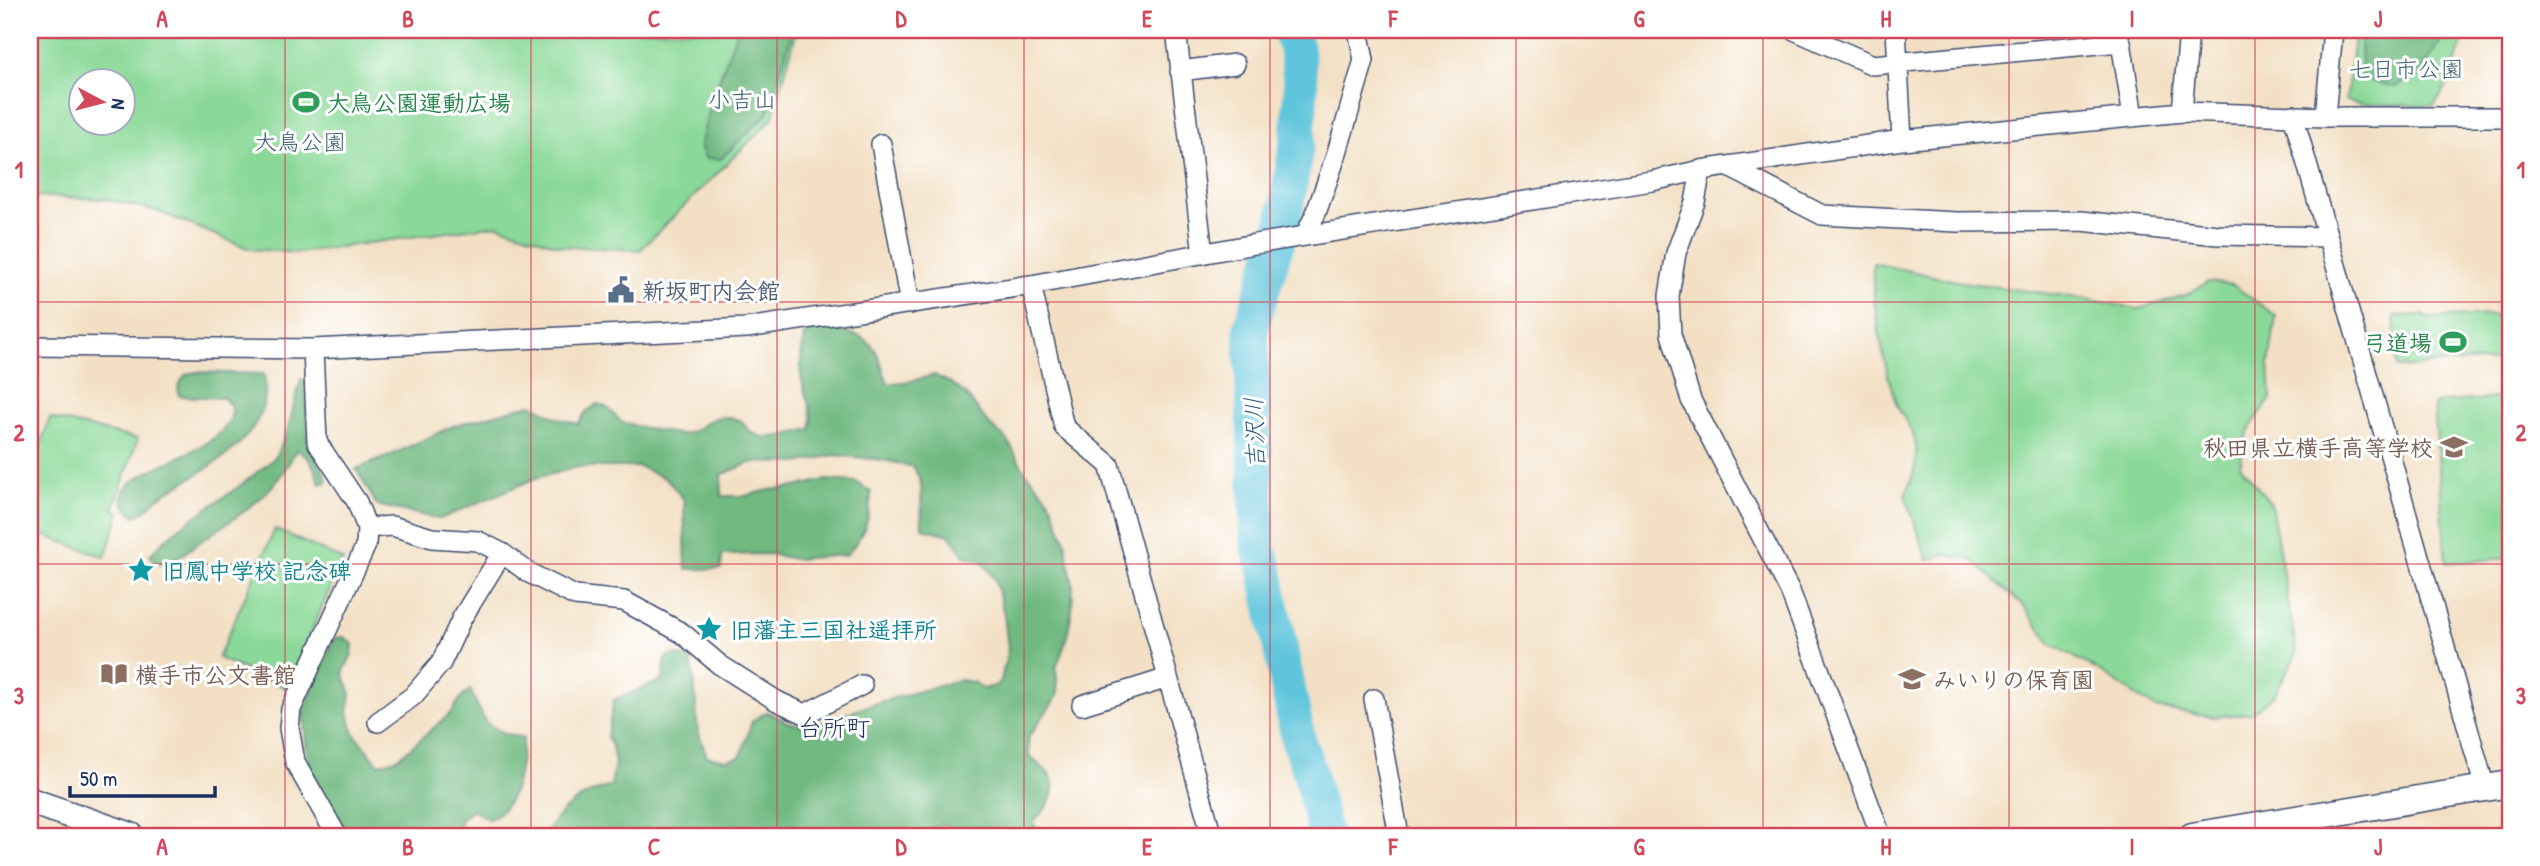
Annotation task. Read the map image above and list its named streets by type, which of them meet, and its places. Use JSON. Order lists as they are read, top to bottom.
{
  "districts": ["台所町"],
  "water": ["吉沢川"],
  "parks": ["七日市公園", "小吉山", "大鳥公園"],
  "places": {
    "sports": ["大鳥公園運動広場", "弓道場"],
    "public building": ["新坂町内会館"],
    "school or university": ["秋田県立横手高等学校", "みいりの保育園"],
    "place": ["旧鳳中学校 記念碑", "旧藩主三国社遥拝所"],
    "library": ["横手市公文書館"]
  },
  "scale_bar": "50 m",
  "north": "right",
  "grid": {
    "columns": [
      "A",
      "B",
      "C",
      "D",
      "E",
      "F",
      "G",
      "H",
      "I",
      "J"
    ],
    "rows": ["1", "2", "3"]
  }
}
